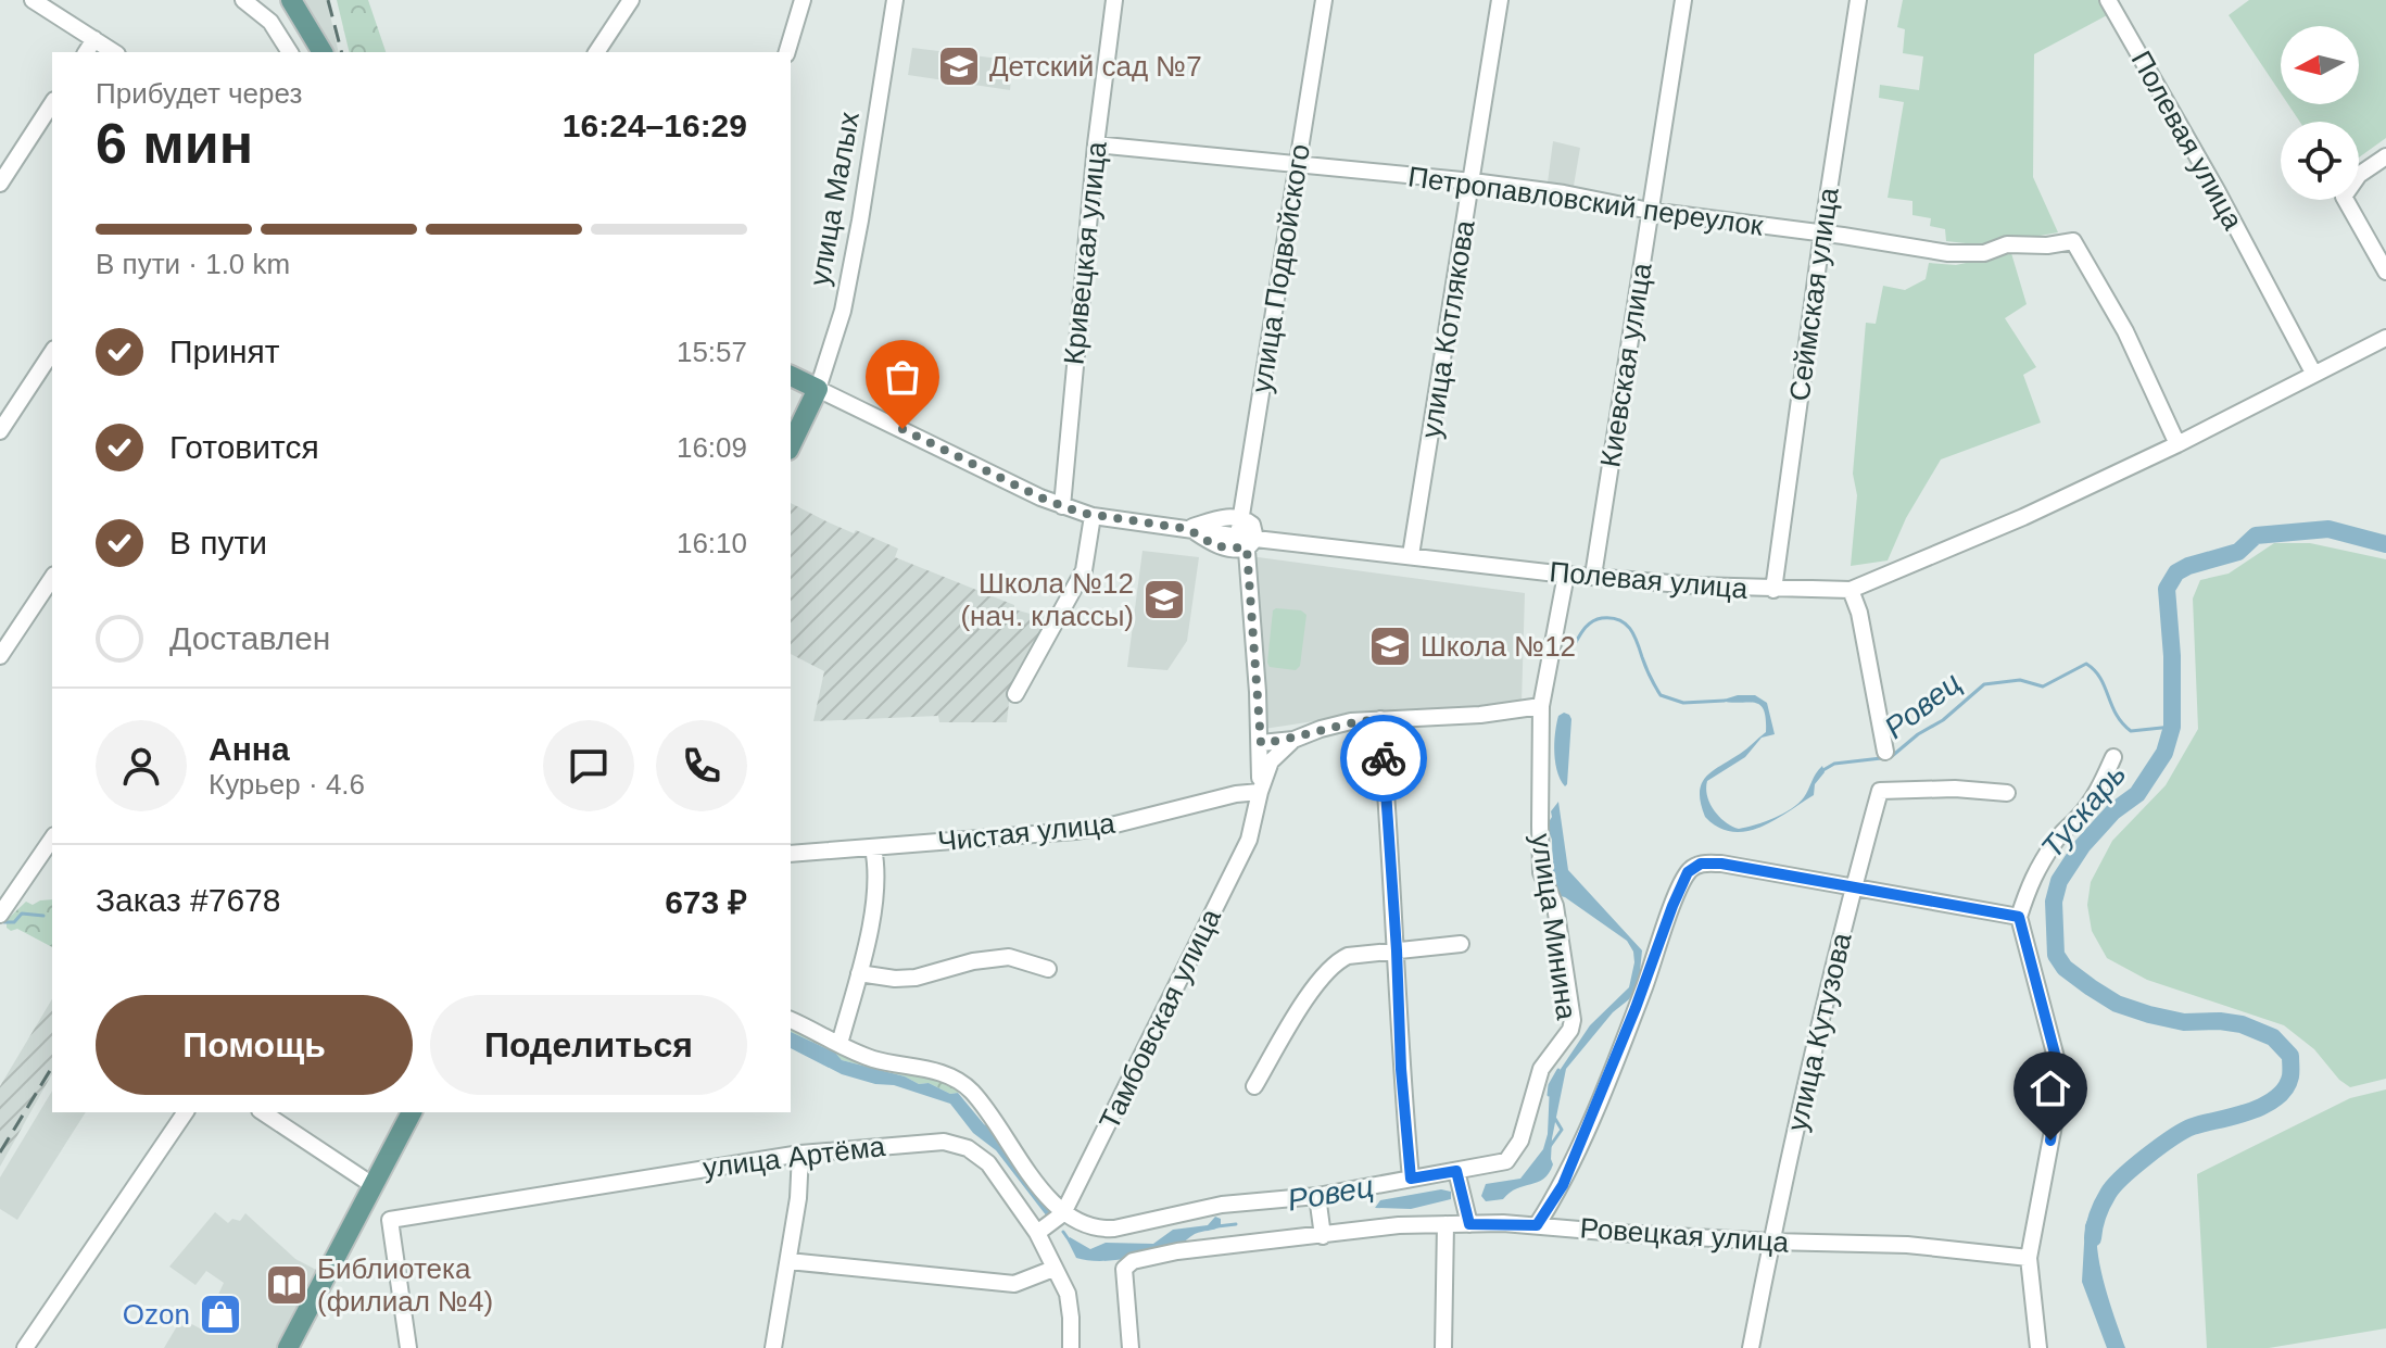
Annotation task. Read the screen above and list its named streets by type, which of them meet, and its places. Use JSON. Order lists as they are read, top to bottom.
{
  "streets": {
    "main road": ["улица Малых"],
    "street": [
      "Полевая улица",
      "Петропавловский переулок",
      "Кривецкая улица",
      "улица Подвойского",
      "Сеймская улица",
      "улица Котлякова",
      "Киевская улица",
      "Чистая улица",
      "улица Минина",
      "Тамбовская улица",
      "улица Кутузова",
      "улица Артёма",
      "Ровецкая улица"
    ]
  },
  "crossings": [
    ["Полевая улица", "улица Малых"],
    ["Полевая улица", "Петропавловский переулок"],
    ["Полевая улица", "Кривецкая улица"],
    ["Полевая улица", "улица Подвойского"],
    ["Полевая улица", "Сеймская улица"],
    ["Полевая улица", "улица Котлякова"],
    ["Полевая улица", "Киевская улица"],
    ["Полевая улица", "улица Минина"],
    ["Полевая улица", "Тамбовская улица"],
    ["Петропавловский переулок", "Кривецкая улица"],
    ["Петропавловский переулок", "улица Подвойского"],
    ["Петропавловский переулок", "Сеймская улица"],
    ["Петропавловский переулок", "улица Котлякова"],
    ["Петропавловский переулок", "Киевская улица"],
    ["улица Подвойского", "Тамбовская улица"],
    ["Чистая улица", "Тамбовская улица"],
    ["Тамбовская улица", "улица Артёма"],
    ["улица Кутузова", "Ровецкая улица"]
  ],
  "water": ["Ровец", "Тускарь"],
  "places": {
    "school or university": ["Детский сад №7", "Школа №12 (нач. классы)", "Школа №12"],
    "library": ["Библиотека (филиал №4)"],
    "shop": ["Ozon"]
  },
  "north": "left",
  "page": {
    "heading": ["6 мин", "Прибудет через", "16:24–16:29"],
    "panel": [
      "Анна",
      "Курьер · 4.6",
      "Заказ #7678",
      "673 ₽"
    ],
    "bar": "В пути · 1.0 km",
    "list": [
      ["Принят", "15:57"],
      ["Готовится", "16:09"],
      ["В пути", "16:10"],
      "Доставлен"
    ],
    "buttons": ["Помощь", "Поделиться"]
  }
}
